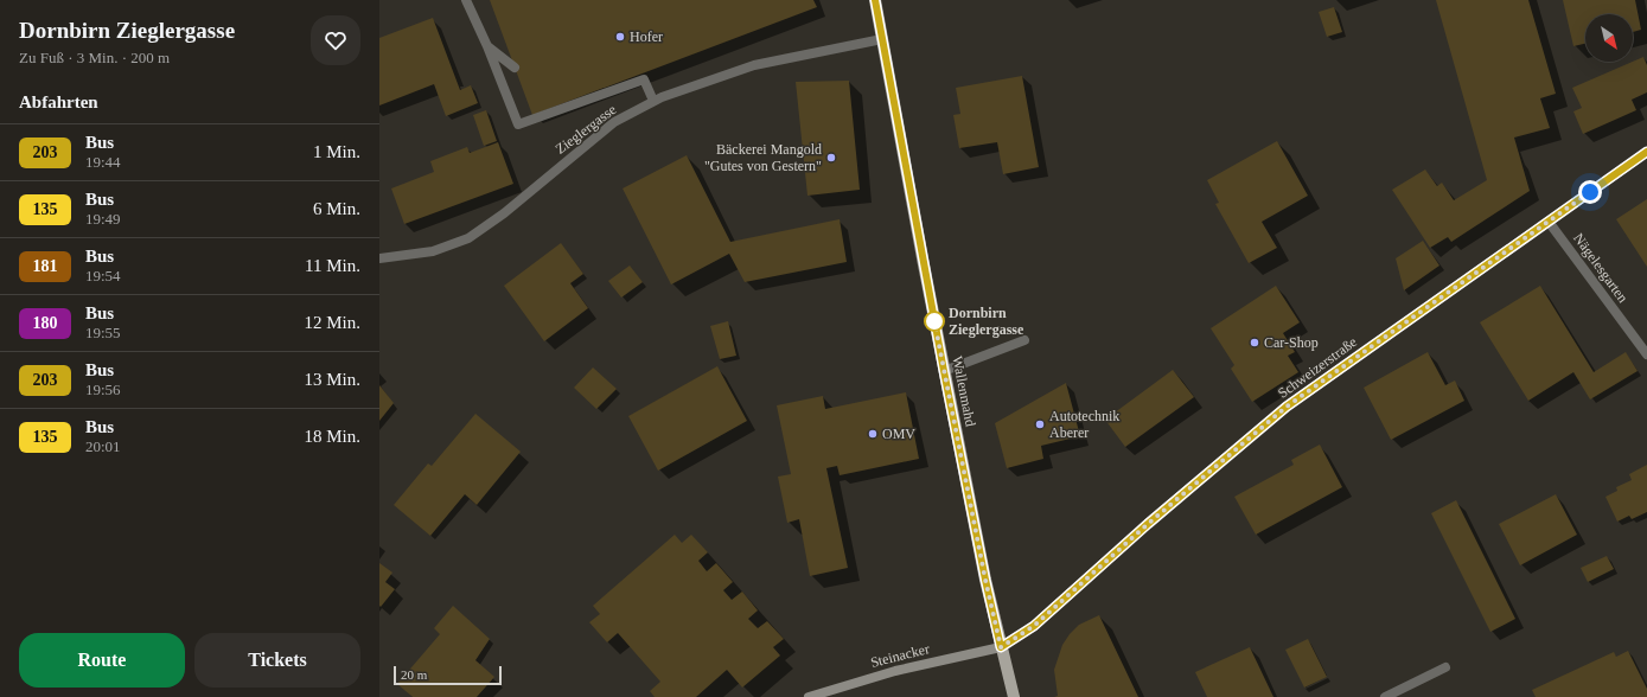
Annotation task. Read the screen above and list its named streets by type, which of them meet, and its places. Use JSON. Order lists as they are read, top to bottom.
{
  "streets": {
    "main road": ["Wallenmahd"],
    "street": [
      "Zieglergasse",
      "Nägelesgarten",
      "Schweizerstraße",
      "Steinacker"
    ]
  },
  "crossings": [
    ["Zieglergasse", "Wallenmahd"],
    ["Nägelesgarten", "Schweizerstraße"],
    ["Schweizerstraße", "Wallenmahd"],
    ["Schweizerstraße", "Steinacker"],
    ["Wallenmahd", "Steinacker"]
  ],
  "places": [
    "Hofer",
    "Bäckerei Mangold \"Gutes von Gestern\"",
    "Dornbirn Zieglergasse",
    "Car-Shop",
    "Autotechnik Aberer",
    "OMV"
  ],
  "lines": ["bus line 203"],
  "scale_bar": "20 m",
  "north": "bottom right",
  "page": {
    "heading": [
      ["Dornbirn Zieglergasse", "Zu Fuß · 3 Min. · 200 m"],
      "Abfahrten"
    ],
    "list": [
      {
        "mark": "203",
        "name": "Bus",
        "note": "19:44",
        "value": "1 Min."
      },
      {
        "mark": "135",
        "name": "Bus",
        "note": "19:49",
        "value": "6 Min."
      },
      {
        "mark": "181",
        "name": "Bus",
        "note": "19:54",
        "value": "11 Min."
      },
      {
        "mark": "180",
        "name": "Bus",
        "note": "19:55",
        "value": "12 Min."
      },
      {
        "mark": "203",
        "name": "Bus",
        "note": "19:56",
        "value": "13 Min."
      },
      {
        "mark": "135",
        "name": "Bus",
        "note": "20:01",
        "value": "18 Min."
      }
    ],
    "buttons": ["Route", "Tickets"],
    "scale": "20 m"
  }
}
